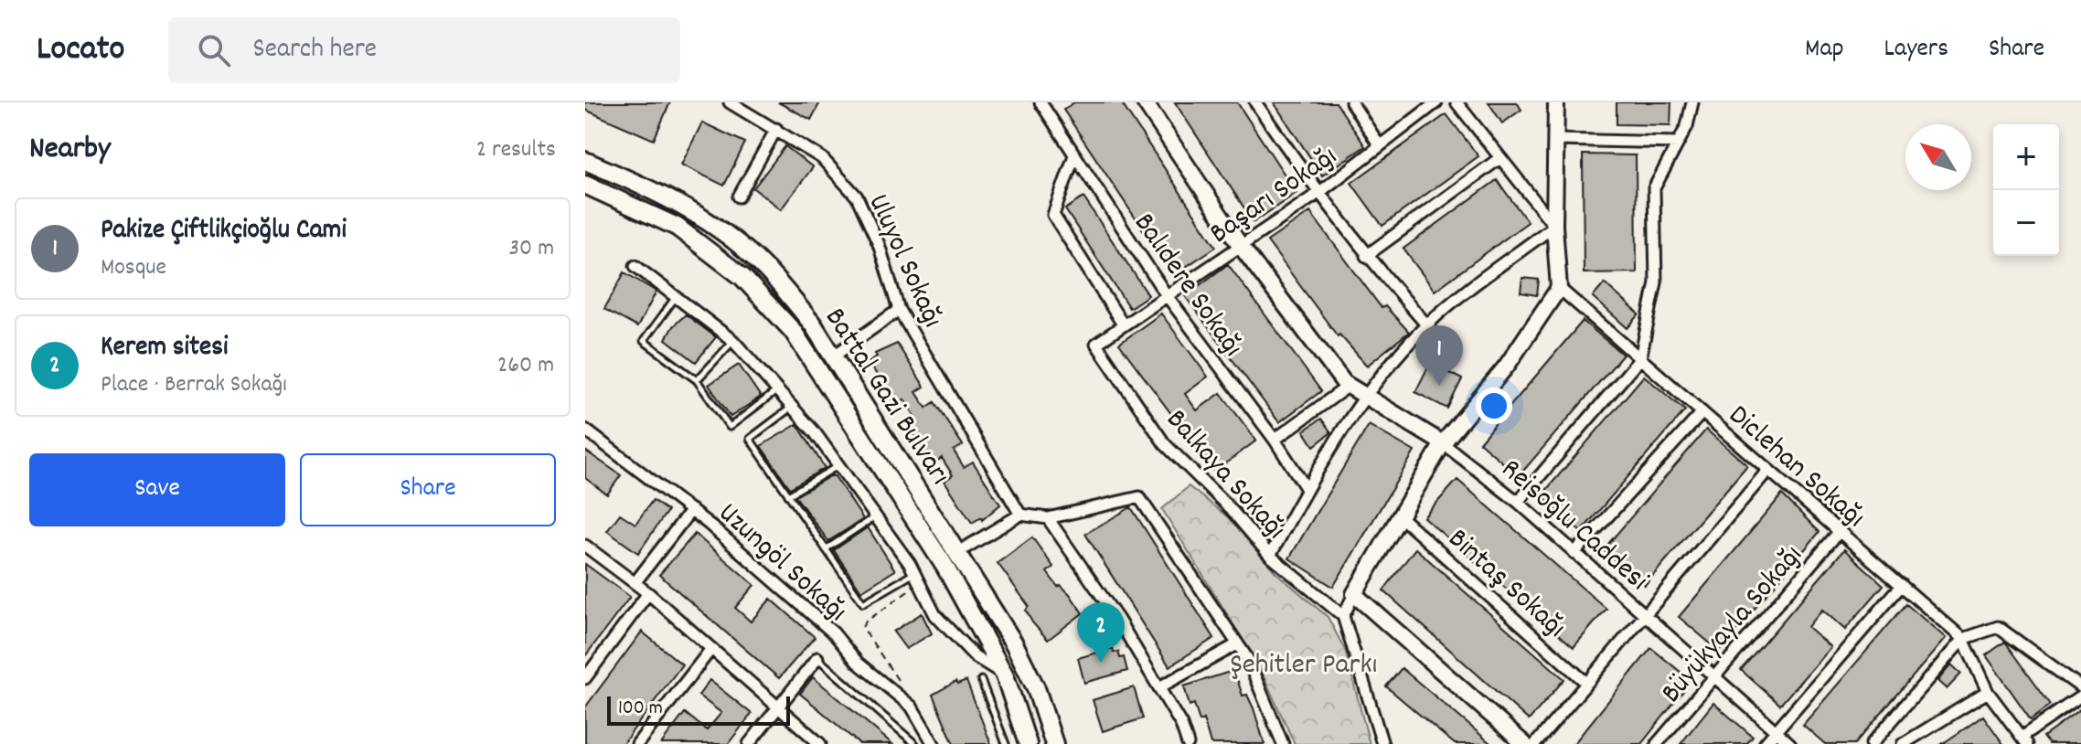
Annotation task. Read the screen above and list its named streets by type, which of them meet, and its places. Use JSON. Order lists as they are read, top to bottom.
{
  "streets": {
    "main road": ["Battal Gazi Bulvarı"],
    "street": [
      "Başarı Sokağı",
      "Uluyol Sokağı",
      "Balıdere Sokağı",
      "Diclehan Sokağı",
      "Balkaya Sokağı",
      "Reisoğlu Caddesi",
      "Uzungöl Sokağı",
      "Bintaş Sokağı",
      "Büyükyayla Sokağı"
    ]
  },
  "crossings": [
    ["Başarı Sokağı", "Balıdere Sokağı"],
    ["Başarı Sokağı", "Balkaya Sokağı"],
    ["Başarı Sokağı", "Reisoğlu Caddesi"],
    ["Diclehan Sokağı", "Büyükyayla Sokağı"],
    ["Reisoğlu Caddesi", "Büyükyayla Sokağı"]
  ],
  "parks": ["Şehitler Parkı"],
  "scale_bar": "100 m",
  "north": "top left",
  "page": {
    "header": "Locato",
    "search": "Search here",
    "nav": ["Map", "Layers", "Share"],
    "heading": ["Nearby", "2 results"],
    "map_buttons": ["+", "−"],
    "list": [
      {
        "mark": "1",
        "name": "Pakize Çiftlikçioğlu Cami",
        "note": "Mosque",
        "value": "30 m"
      },
      {
        "mark": "2",
        "name": "Kerem sitesi",
        "note": "Place · Berrak Sokağı",
        "value": "260 m"
      }
    ],
    "pins": ["1", "2"],
    "buttons": ["Save", "Share"],
    "scale": "100 m"
  }
}
